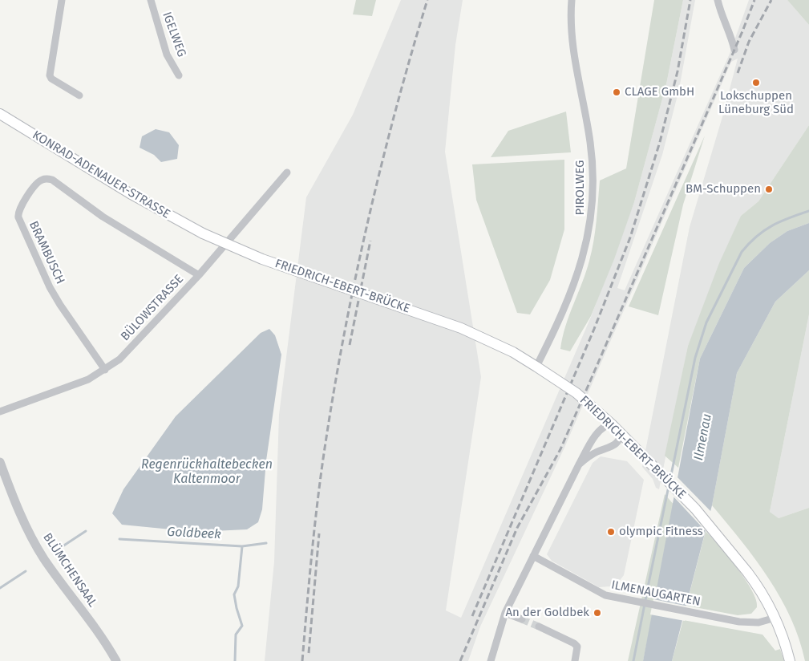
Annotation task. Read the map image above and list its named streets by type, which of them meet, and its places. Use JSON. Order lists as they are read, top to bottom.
{
  "streets": {
    "main road": ["KONRAD-ADENAUER-STRASSE", "FRIEDRICH-EBERT-BRÜCKE"],
    "street": [
      "IGELWEG",
      "PIROLWEG",
      "BRAMBUSCH",
      "BÜLOWSTRASSE",
      "BLÜMCHENSAAL",
      "ILMENAUGARTEN"
    ]
  },
  "crossings": [
    ["KONRAD-ADENAUER-STRASSE", "FRIEDRICH-EBERT-BRÜCKE"],
    ["PIROLWEG", "FRIEDRICH-EBERT-BRÜCKE"],
    ["BRAMBUSCH", "BÜLOWSTRASSE"],
    ["FRIEDRICH-EBERT-BRÜCKE", "ILMENAUGARTEN"]
  ],
  "water": ["Ilmenau", "Regenrückhaltebecken Kaltenmoor", "Goldbeek"],
  "places": [
    "Lokschuppen Lüneburg Süd",
    "CLAGE GmbH",
    "BM-Schuppen",
    "olympic Fitness",
    "An der Goldbek"
  ]
}
